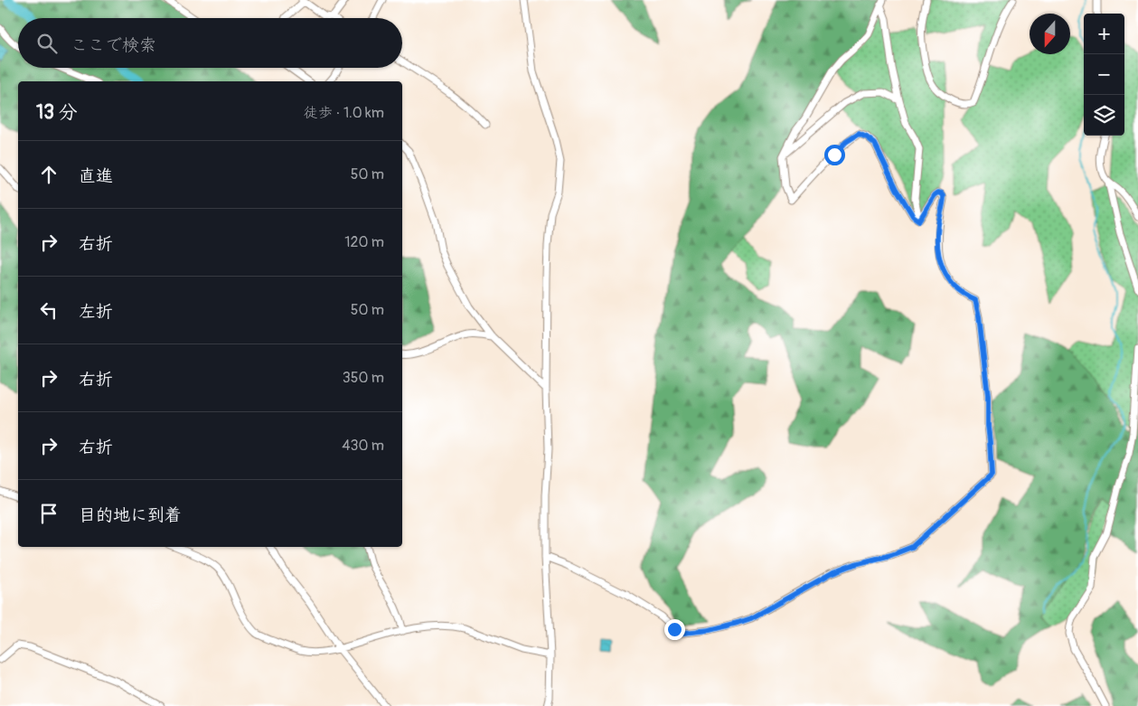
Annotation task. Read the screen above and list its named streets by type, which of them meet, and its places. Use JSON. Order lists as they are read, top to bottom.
{
  "north": "bottom",
  "page": {
    "map_buttons": ["+", "−"],
    "search": "ここで検索",
    "heading": ["13 分", "徒歩 · 1.0 km"],
    "list": [
      ["直進", "50 m"],
      ["右折", "120 m"],
      ["左折", "50 m"],
      ["右折", "350 m"],
      ["右折", "430 m"],
      "目的地に到着"
    ]
  }
}
